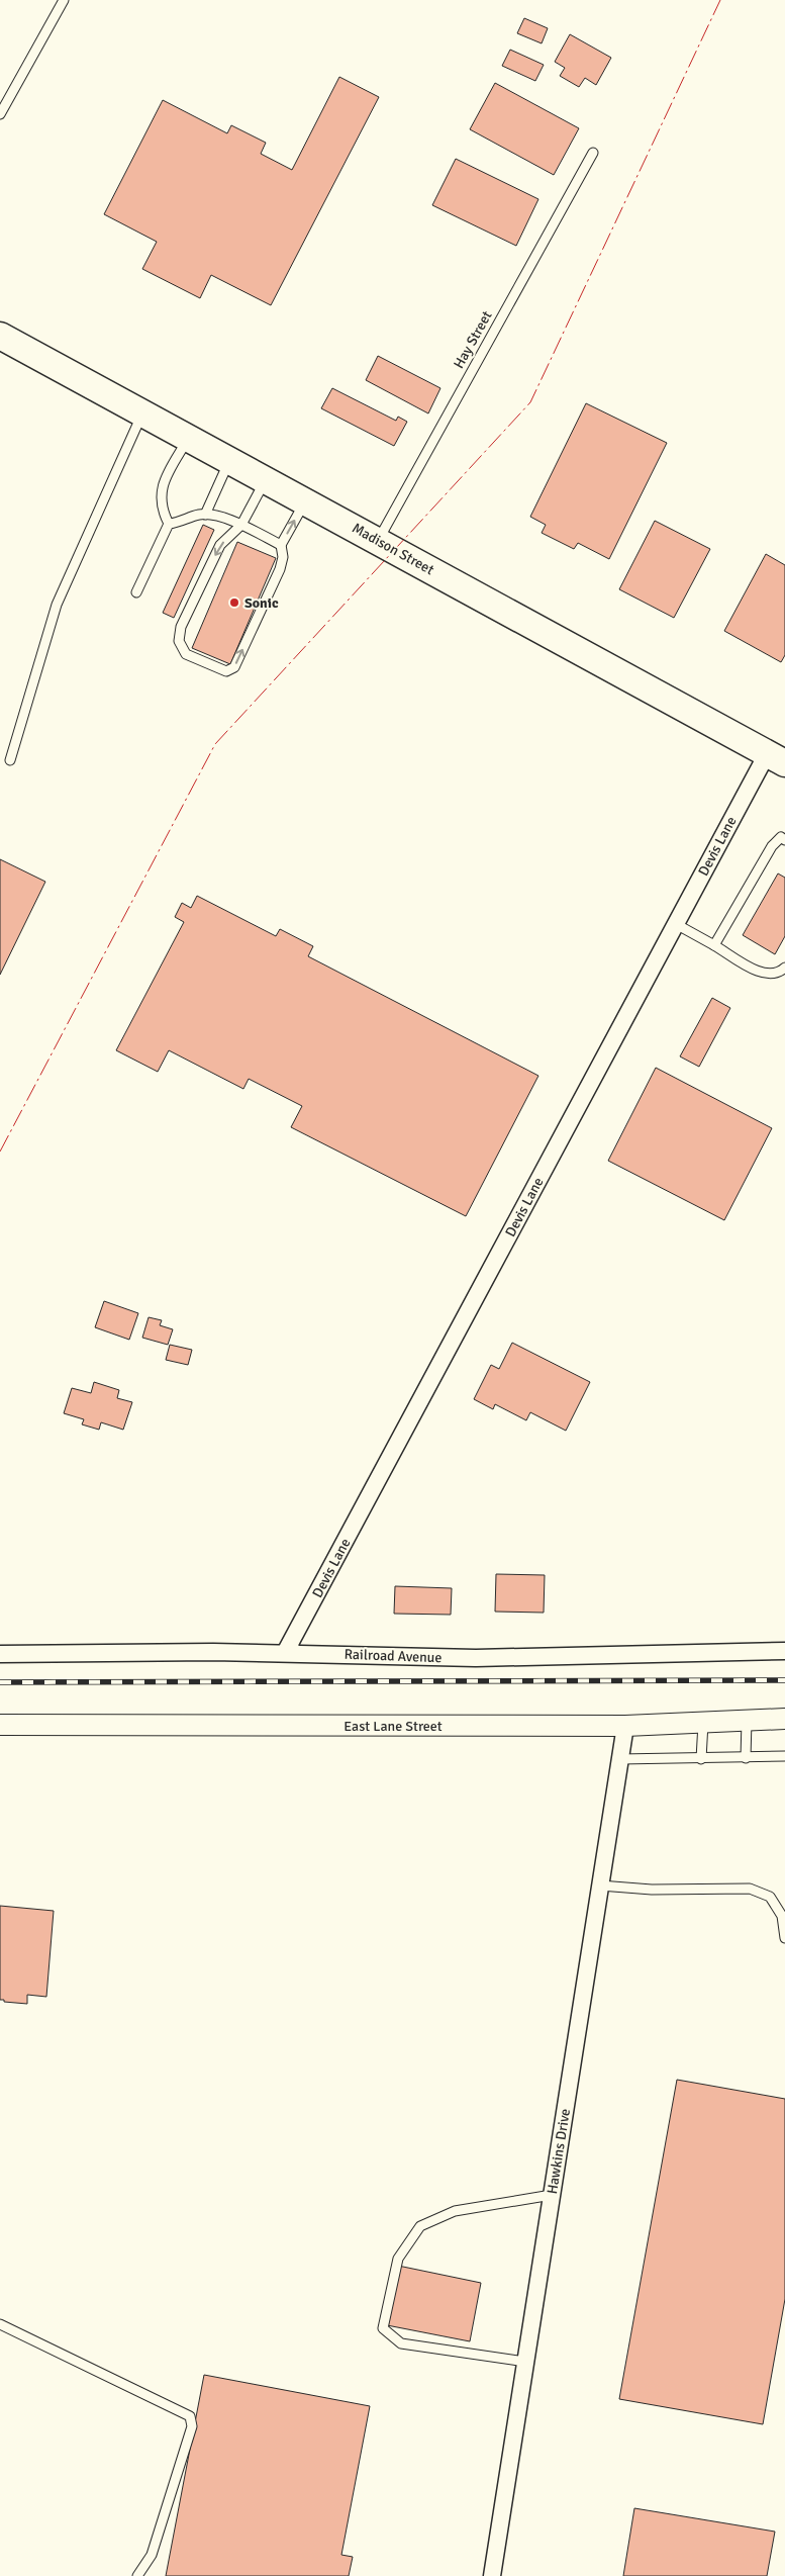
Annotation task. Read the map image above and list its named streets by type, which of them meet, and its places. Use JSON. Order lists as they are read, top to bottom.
{
  "streets": {
    "main road": ["Madison Street"],
    "street": [
      "Devis Lane",
      "Railroad Avenue",
      "East Lane Street",
      "Hawkins Drive"
    ],
    "lane": ["Hay Street"]
  },
  "crossings": [
    ["Hay Street", "Madison Street"],
    ["Madison Street", "Devis Lane"],
    ["Devis Lane", "Railroad Avenue"],
    ["East Lane Street", "Hawkins Drive"]
  ],
  "places": ["Sonic"]
}
